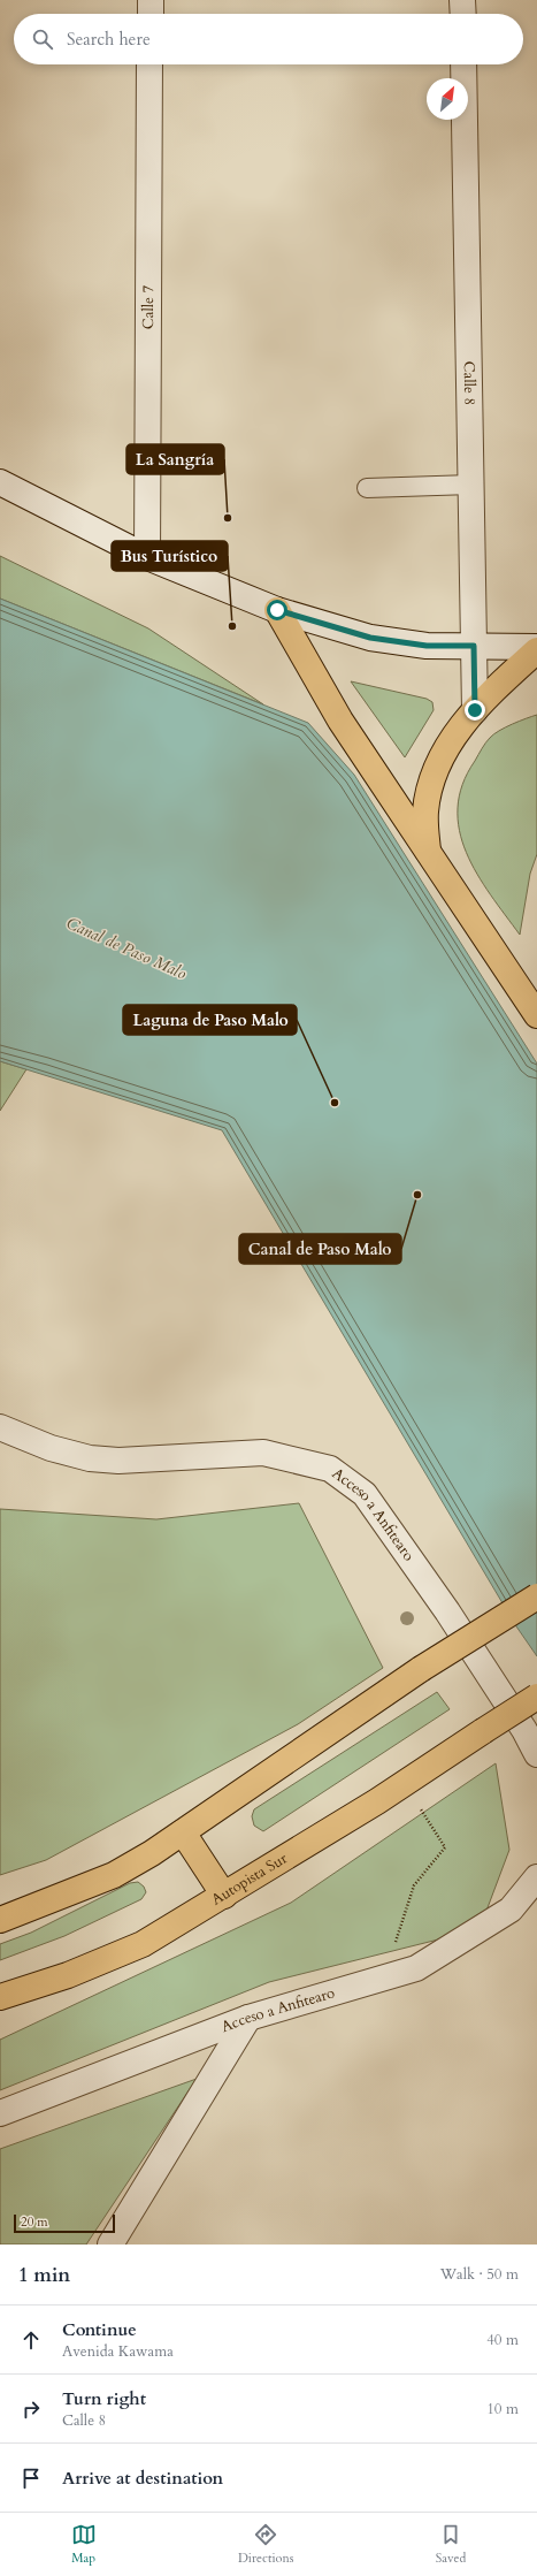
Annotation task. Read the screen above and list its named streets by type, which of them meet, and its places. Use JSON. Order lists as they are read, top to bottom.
{
  "streets": {
    "highway": ["Autopista Sur"],
    "street": ["Calle 7", "Calle 8", "Acceso a Anfitearo"]
  },
  "water": ["Canal de Paso Malo"],
  "places": [
    "La Sangría",
    "Bus Turístico",
    "Laguna de Paso Malo",
    "Canal de Paso Malo"
  ],
  "scale_bar": "20 m",
  "north": "top right",
  "page": {
    "search": "Search here",
    "scale": "20 m",
    "heading": ["1 min", "Walk · 50 m"],
    "list": [
      ["Continue", "Avenida Kawama", "40 m"],
      ["Turn right", "Calle 8", "10 m"],
      "Arrive at destination"
    ],
    "nav": ["Map", "Directions", "Saved"]
  }
}
